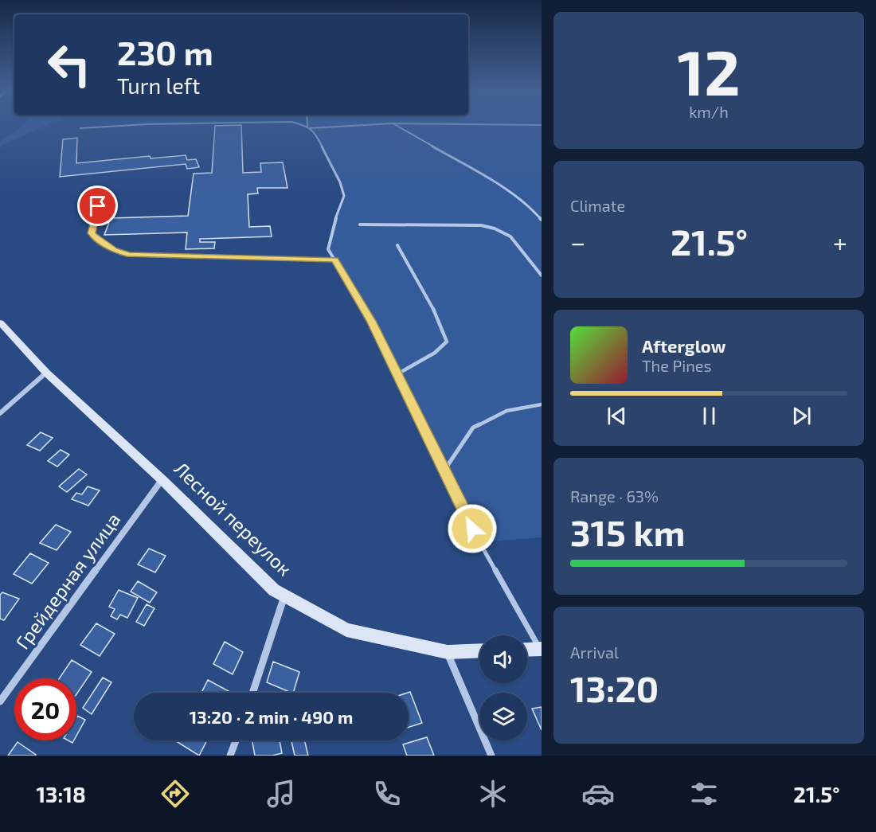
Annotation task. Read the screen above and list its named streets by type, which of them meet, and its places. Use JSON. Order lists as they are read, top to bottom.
{
  "streets": {
    "main road": ["Лесной переулок"],
    "street": ["Грейдерная улица"]
  },
  "crossings": [
    ["Лесной переулок", "Грейдерная улица"]
  ],
  "page": {
    "tile": [
      ["12", "km/h"],
      "Climate",
      ["Range · 63%", "315 km"],
      ["Arrival", "13:20"]
    ],
    "turn": ["230 m", "Turn left"],
    "heat": ["−", "21.5°", "+"],
    "song": ["Afterglow", "The Pines"],
    "limit": "20",
    "trip": "13:20 · 2 min · 490 m",
    "tabs": ["13:18", "21.5°"]
  }
}
